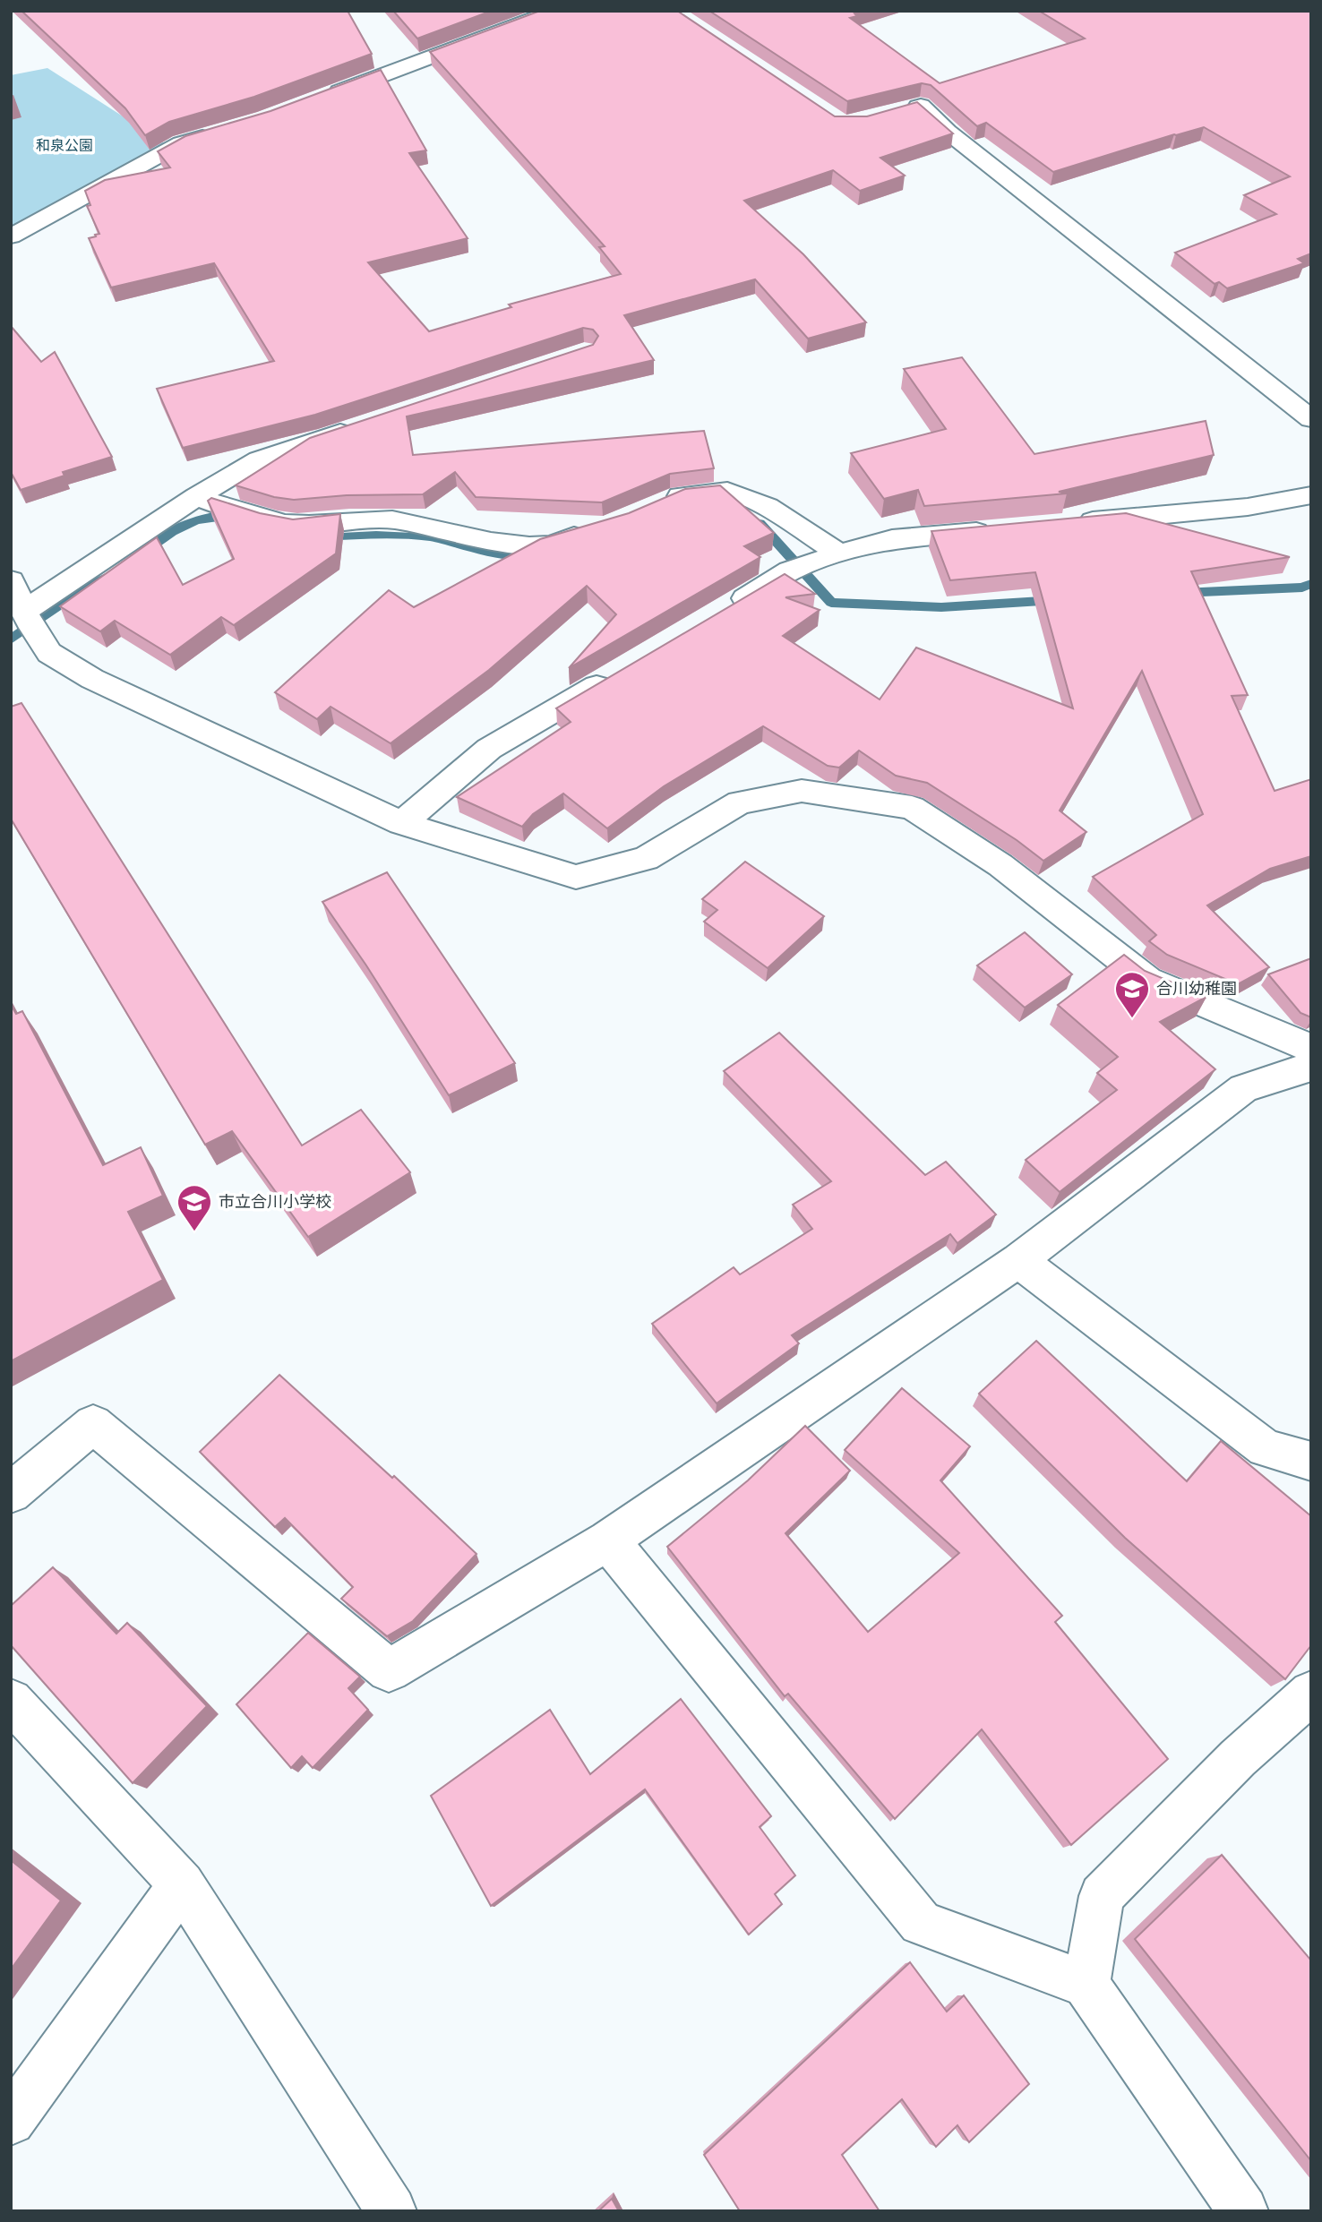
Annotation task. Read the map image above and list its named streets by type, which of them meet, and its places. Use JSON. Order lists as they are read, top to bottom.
{
  "parks": ["和泉公園"],
  "places": {
    "school or university": ["合川幼稚園", "市立合川小学校"]
  }
}
